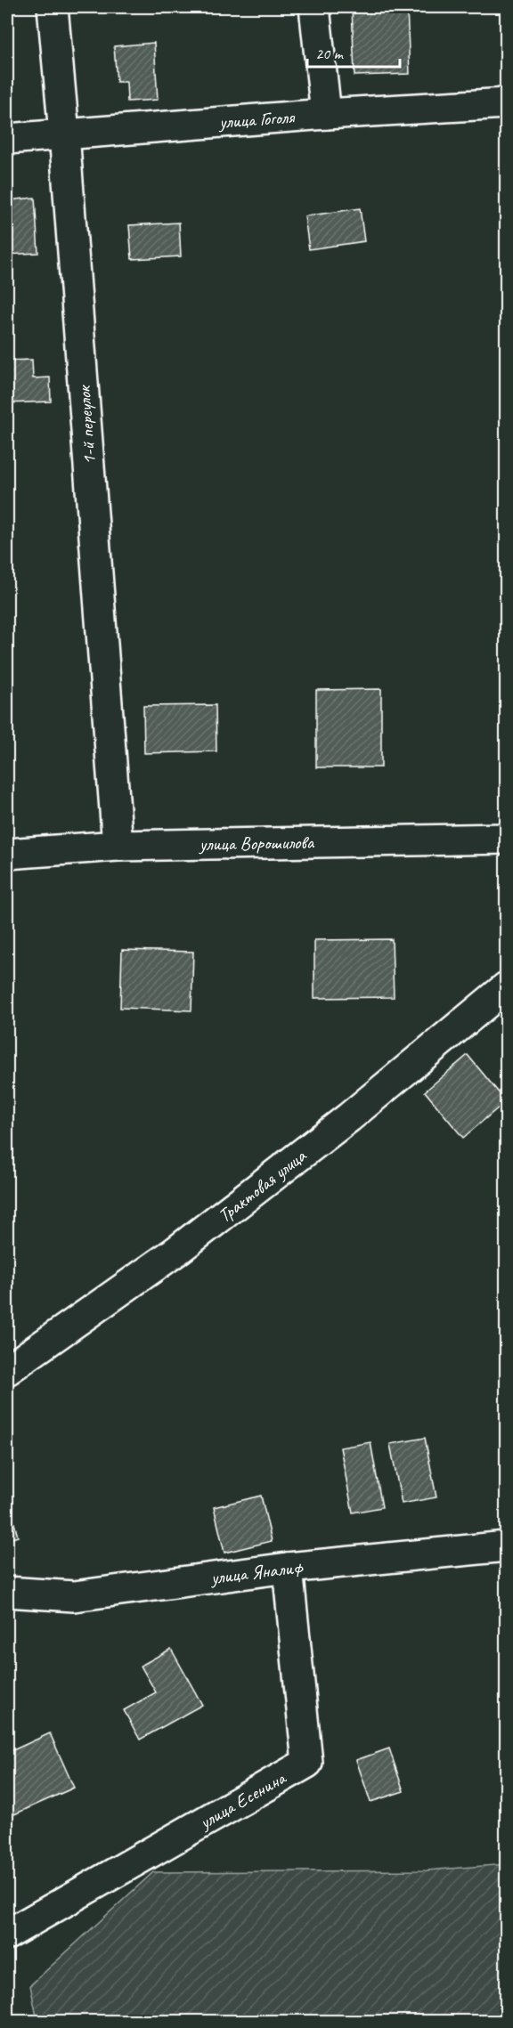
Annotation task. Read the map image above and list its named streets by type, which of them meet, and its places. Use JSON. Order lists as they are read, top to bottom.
{
  "streets": {
    "street": [
      "улица Гоголя",
      "1-й переулок",
      "улица Ворошилова",
      "Трактовая улица",
      "улица Яналиф",
      "улица Есенина"
    ]
  },
  "crossings": [
    ["улица Гоголя", "1-й переулок"],
    ["1-й переулок", "улица Ворошилова"],
    ["улица Яналиф", "улица Есенина"]
  ],
  "scale_bar": "20 m"
}
